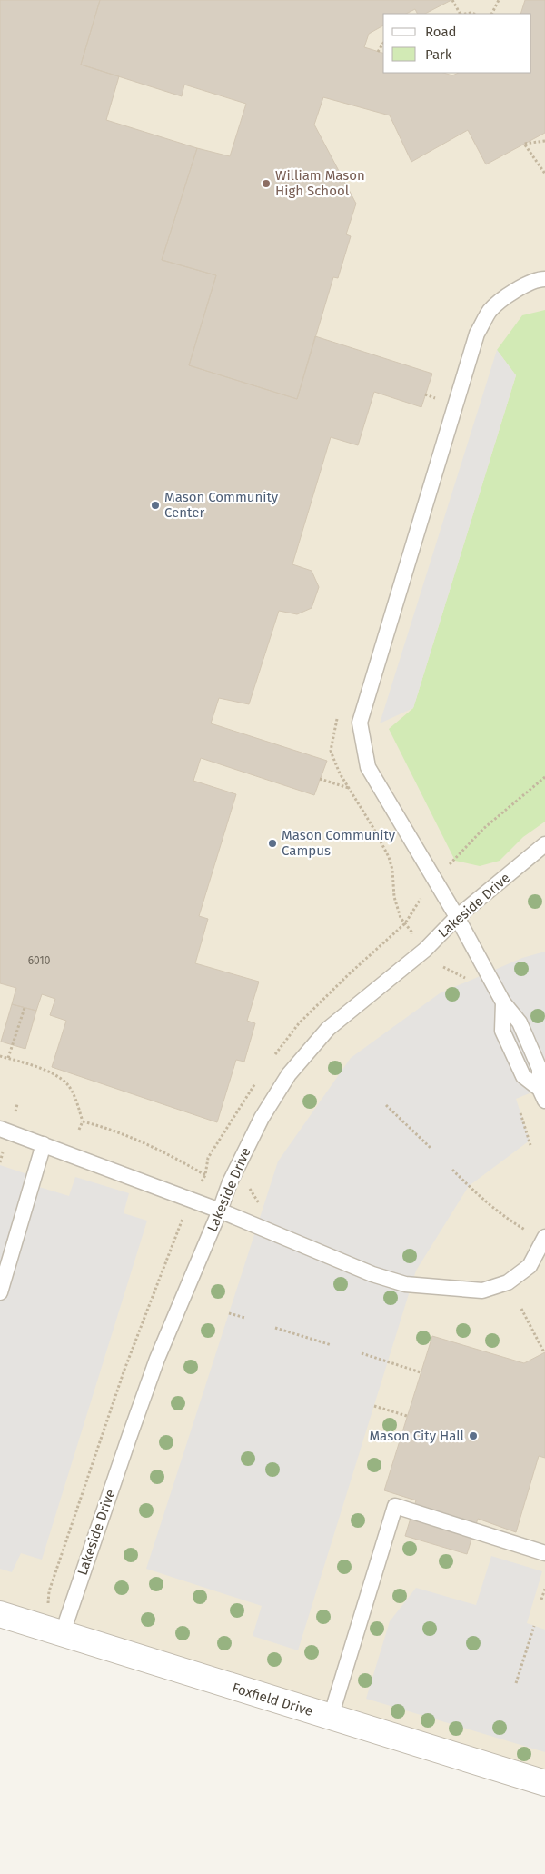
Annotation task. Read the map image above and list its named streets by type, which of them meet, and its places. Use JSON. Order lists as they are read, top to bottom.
{
  "streets": {
    "street": ["Foxfield Drive"],
    "lane": ["Lakeside Drive"]
  },
  "crossings": [
    ["Lakeside Drive", "Foxfield Drive"]
  ],
  "places": [
    "William Mason High School",
    "Mason Community Center",
    "Mason Community Campus",
    "Mason City Hall"
  ],
  "house_numbers": ["6010"],
  "legend": ["Road", "Park"]
}
